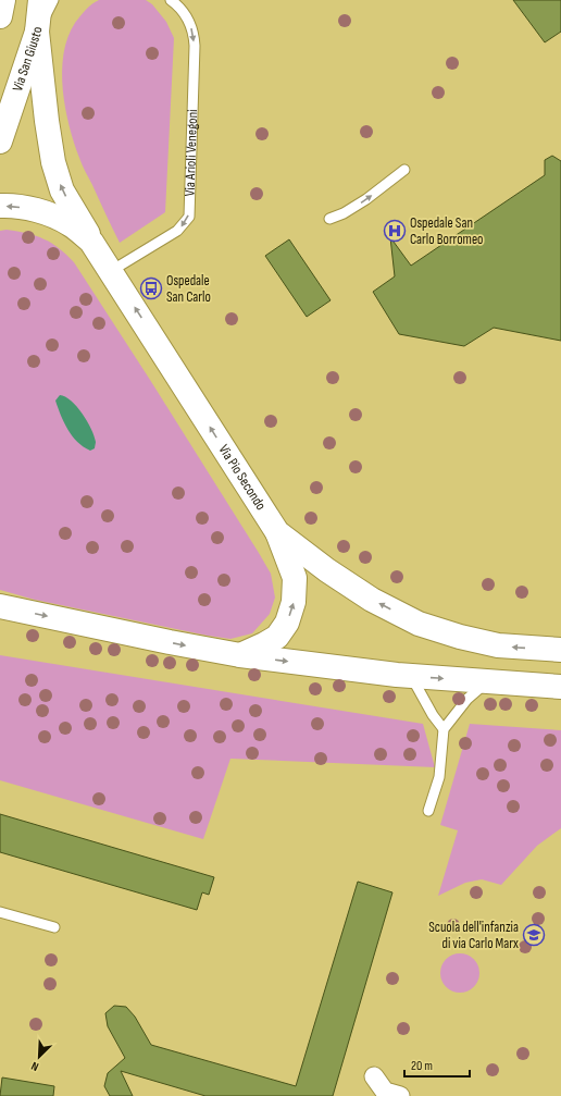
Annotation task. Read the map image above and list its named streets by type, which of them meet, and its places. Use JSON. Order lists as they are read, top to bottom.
{
  "streets": {
    "main road": ["Via San Giusto", "Via Pio Secondo"],
    "lane": ["Via Arioli Venegoni"]
  },
  "crossings": [
    ["Via Arioli Venegoni", "Via Pio Secondo"]
  ],
  "one_way": ["Via Arioli Venegoni", "Via Pio Secondo"],
  "places": {
    "hospital": ["Ospedale San Carlo Borromeo"],
    "bus stop": ["Ospedale San Carlo"],
    "school or university": ["Scuola dell'infanzia di via Carlo Marx"]
  },
  "scale_bar": "20 m",
  "north": "bottom left"
}
